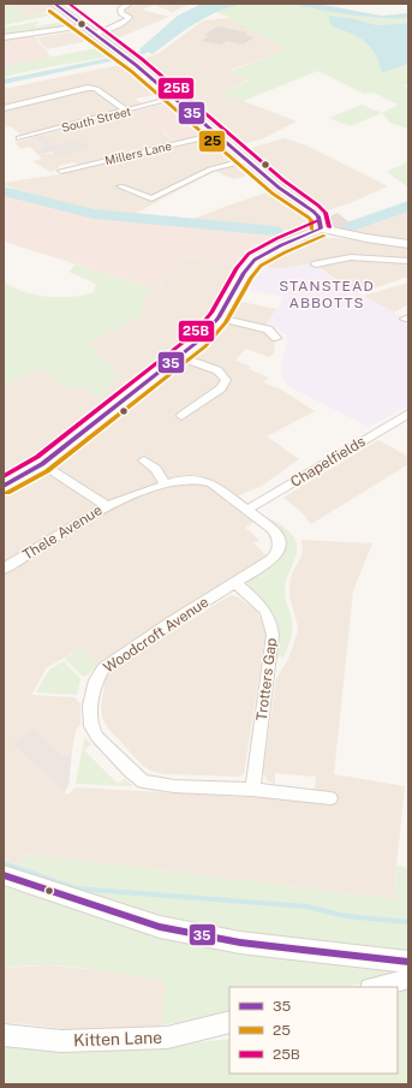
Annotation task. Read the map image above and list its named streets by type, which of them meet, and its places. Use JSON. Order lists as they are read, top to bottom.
{
  "streets": {
    "street": [
      "South Street",
      "Millers Lane",
      "Chapelfields",
      "Thele Avenue",
      "Woodcroft Avenue",
      "Trotters Gap",
      "Kitten Lane"
    ]
  },
  "crossings": [
    ["Chapelfields", "Woodcroft Avenue"],
    ["Thele Avenue", "Woodcroft Avenue"],
    ["Woodcroft Avenue", "Trotters Gap"]
  ],
  "districts": ["STANSTEAD ABBOTTS"],
  "lines": ["transit line 35", "transit line 25B", "transit line 25"],
  "legend": ["35", "25", "25B"]
}
